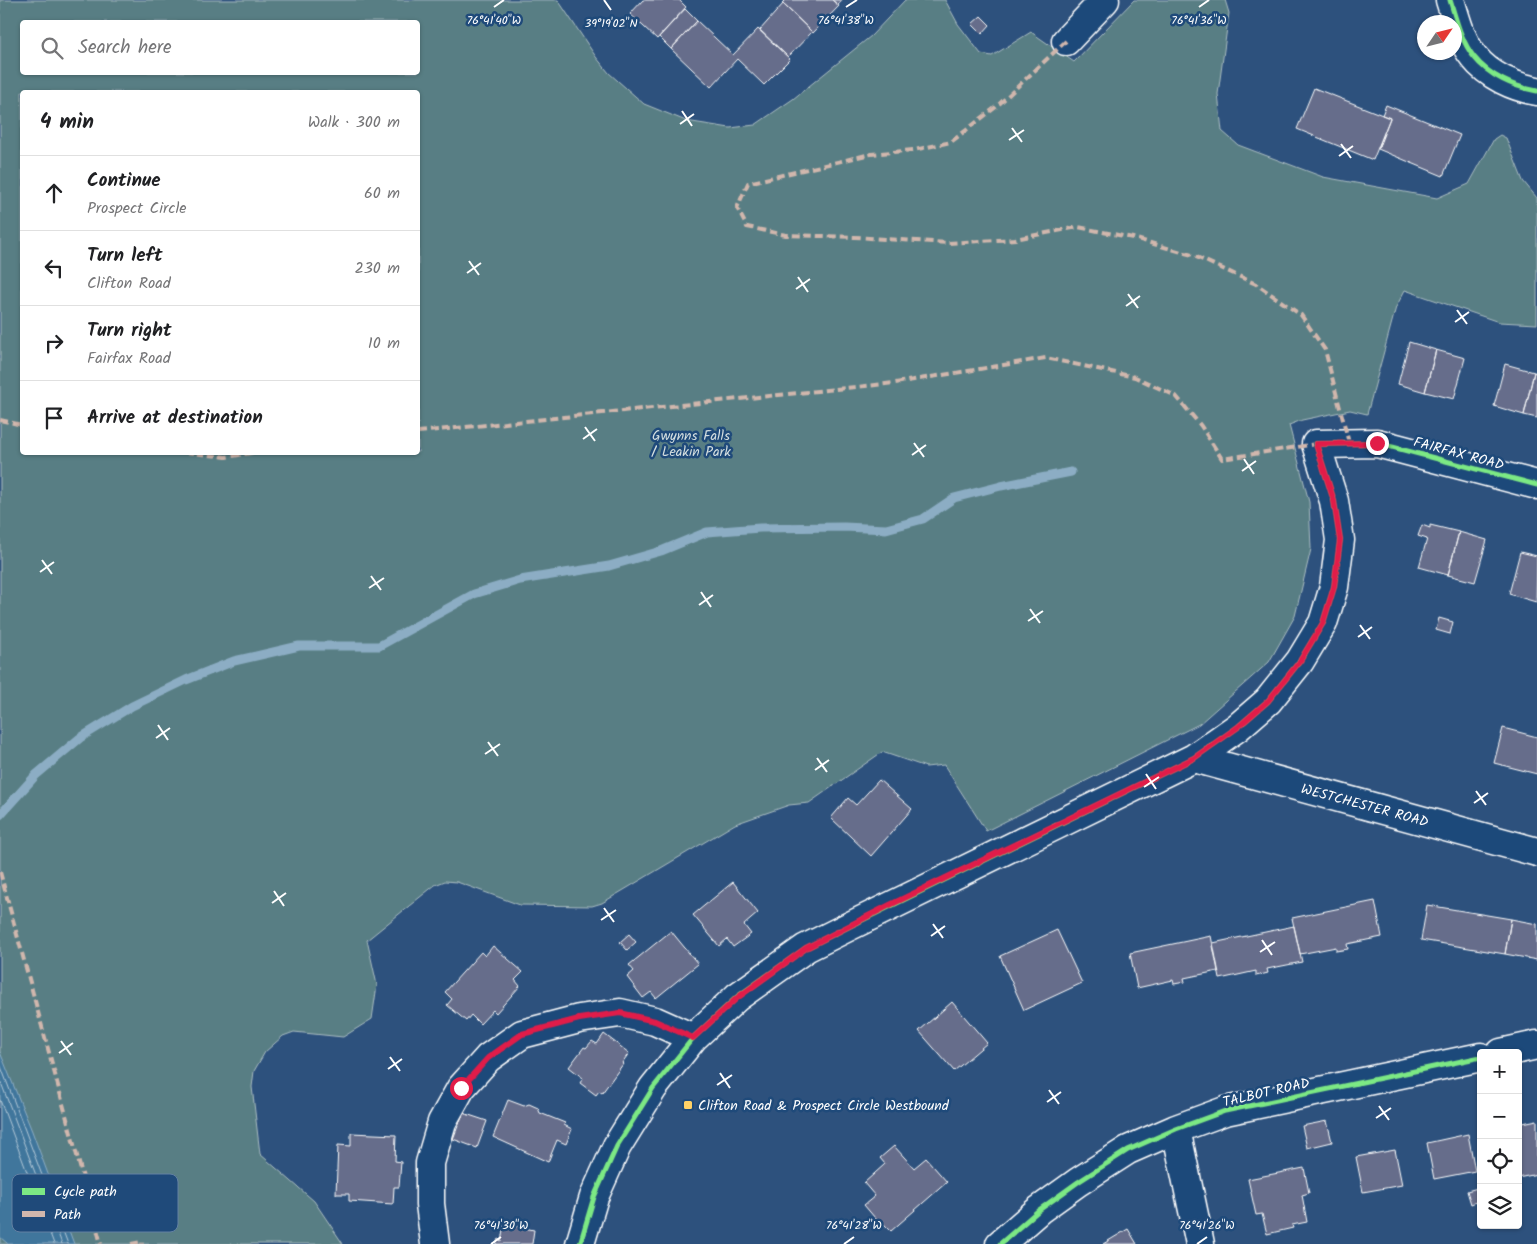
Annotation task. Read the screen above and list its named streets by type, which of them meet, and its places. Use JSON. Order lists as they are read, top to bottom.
{
  "streets": {
    "street": ["FAIRFAX ROAD", "WESTCHESTER ROAD", "TALBOT ROAD"]
  },
  "crossings": [
    ["FAIRFAX ROAD", "WESTCHESTER ROAD"]
  ],
  "parks": ["Gwynns Falls / Leakin Park"],
  "places": {
    "transit": ["Clifton Road & Prospect Circle Westbound"]
  },
  "legend": ["Cycle path", "Path"],
  "north": "top right",
  "page": {
    "search": "Search here",
    "heading": ["4 min", "Walk · 300 m"],
    "list": [
      ["Continue", "Prospect Circle", "60 m"],
      ["Turn left", "Clifton Road", "230 m"],
      ["Turn right", "Fairfax Road", "10 m"],
      "Arrive at destination"
    ],
    "map_buttons": ["+", "−"]
  },
  "coordinates": [
    "76°41'40\"W",
    "76°41'38\"W",
    "76°41'36\"W",
    "39°19'02\"N",
    "76°41'30\"W",
    "76°41'28\"W",
    "76°41'26\"W"
  ]
}
